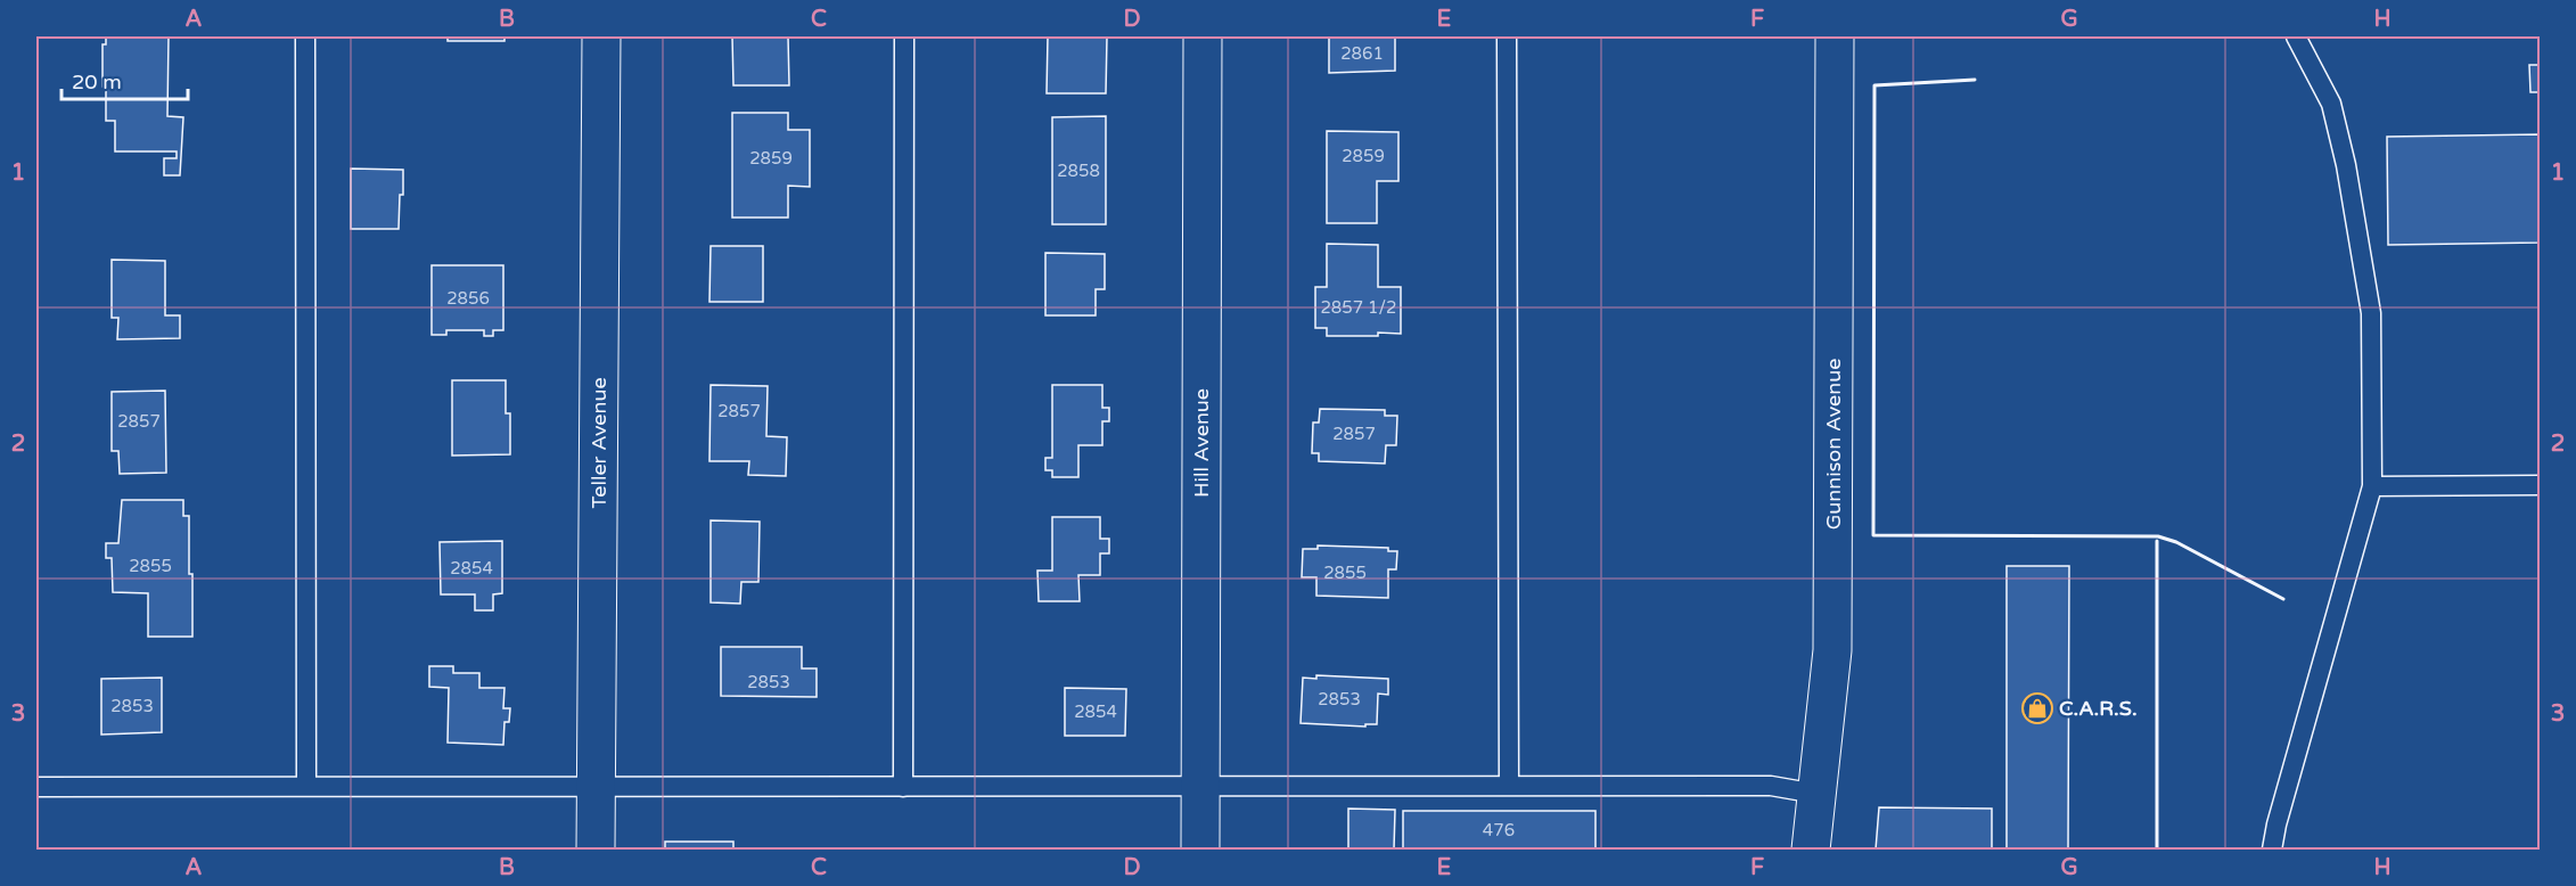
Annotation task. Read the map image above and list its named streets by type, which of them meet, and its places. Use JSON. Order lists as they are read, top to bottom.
{
  "streets": {
    "street": ["Teller Avenue", "Hill Avenue", "Gunnison Avenue"]
  },
  "places": {
    "shop": ["C.A.R.S."]
  },
  "house_numbers": [
    "2861",
    "2859",
    "2859",
    "2858",
    "2856",
    "2857 1/2",
    "2857",
    "2857",
    "2857",
    "2855",
    "2854",
    "2855",
    "2853",
    "2853",
    "2853",
    "2854",
    "476"
  ],
  "scale_bar": "20 m",
  "grid": {
    "columns": [
      "A",
      "B",
      "C",
      "D",
      "E",
      "F",
      "G",
      "H"
    ],
    "rows": ["1", "2", "3"]
  }
}
